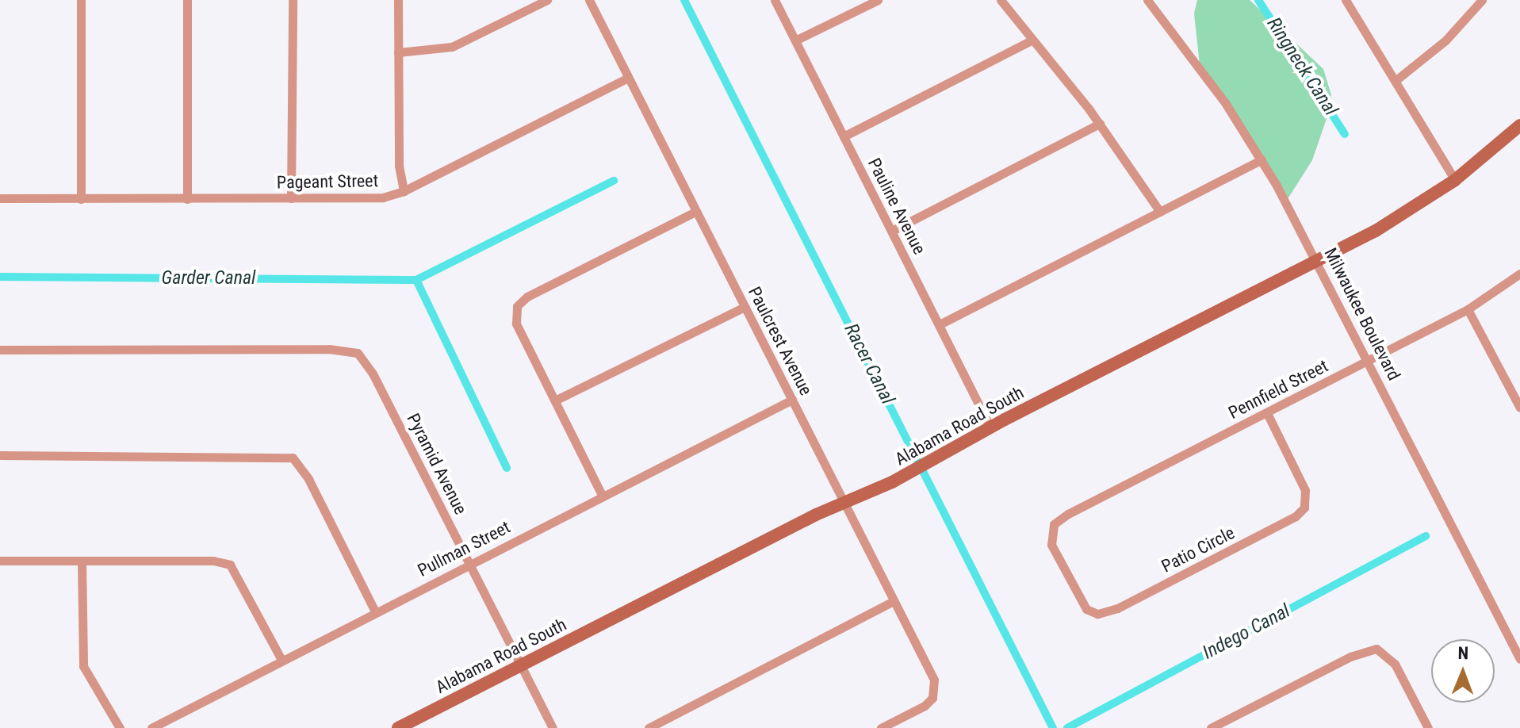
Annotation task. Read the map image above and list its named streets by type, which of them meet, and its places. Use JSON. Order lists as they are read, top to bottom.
{
  "streets": {
    "street": [
      "Pageant Street",
      "Pauline Avenue",
      "Milwaukee Boulevard",
      "Paulcrest Avenue",
      "Pennfield Street",
      "Alabama Road South",
      "Pyramid Avenue",
      "Pullman Street",
      "Patio Circle"
    ]
  },
  "crossings": [
    ["Pageant Street", "Paulcrest Avenue"],
    ["Pauline Avenue", "Alabama Road South"],
    ["Milwaukee Boulevard", "Pennfield Street"],
    ["Milwaukee Boulevard", "Alabama Road South"],
    ["Paulcrest Avenue", "Alabama Road South"],
    ["Paulcrest Avenue", "Pullman Street"],
    ["Pennfield Street", "Patio Circle"],
    ["Alabama Road South", "Pyramid Avenue"],
    ["Pyramid Avenue", "Pullman Street"]
  ],
  "water": [
    "Ringneck Canal",
    "Garder Canal",
    "Racer Canal",
    "Indego Canal"
  ],
  "north": "top"
}
